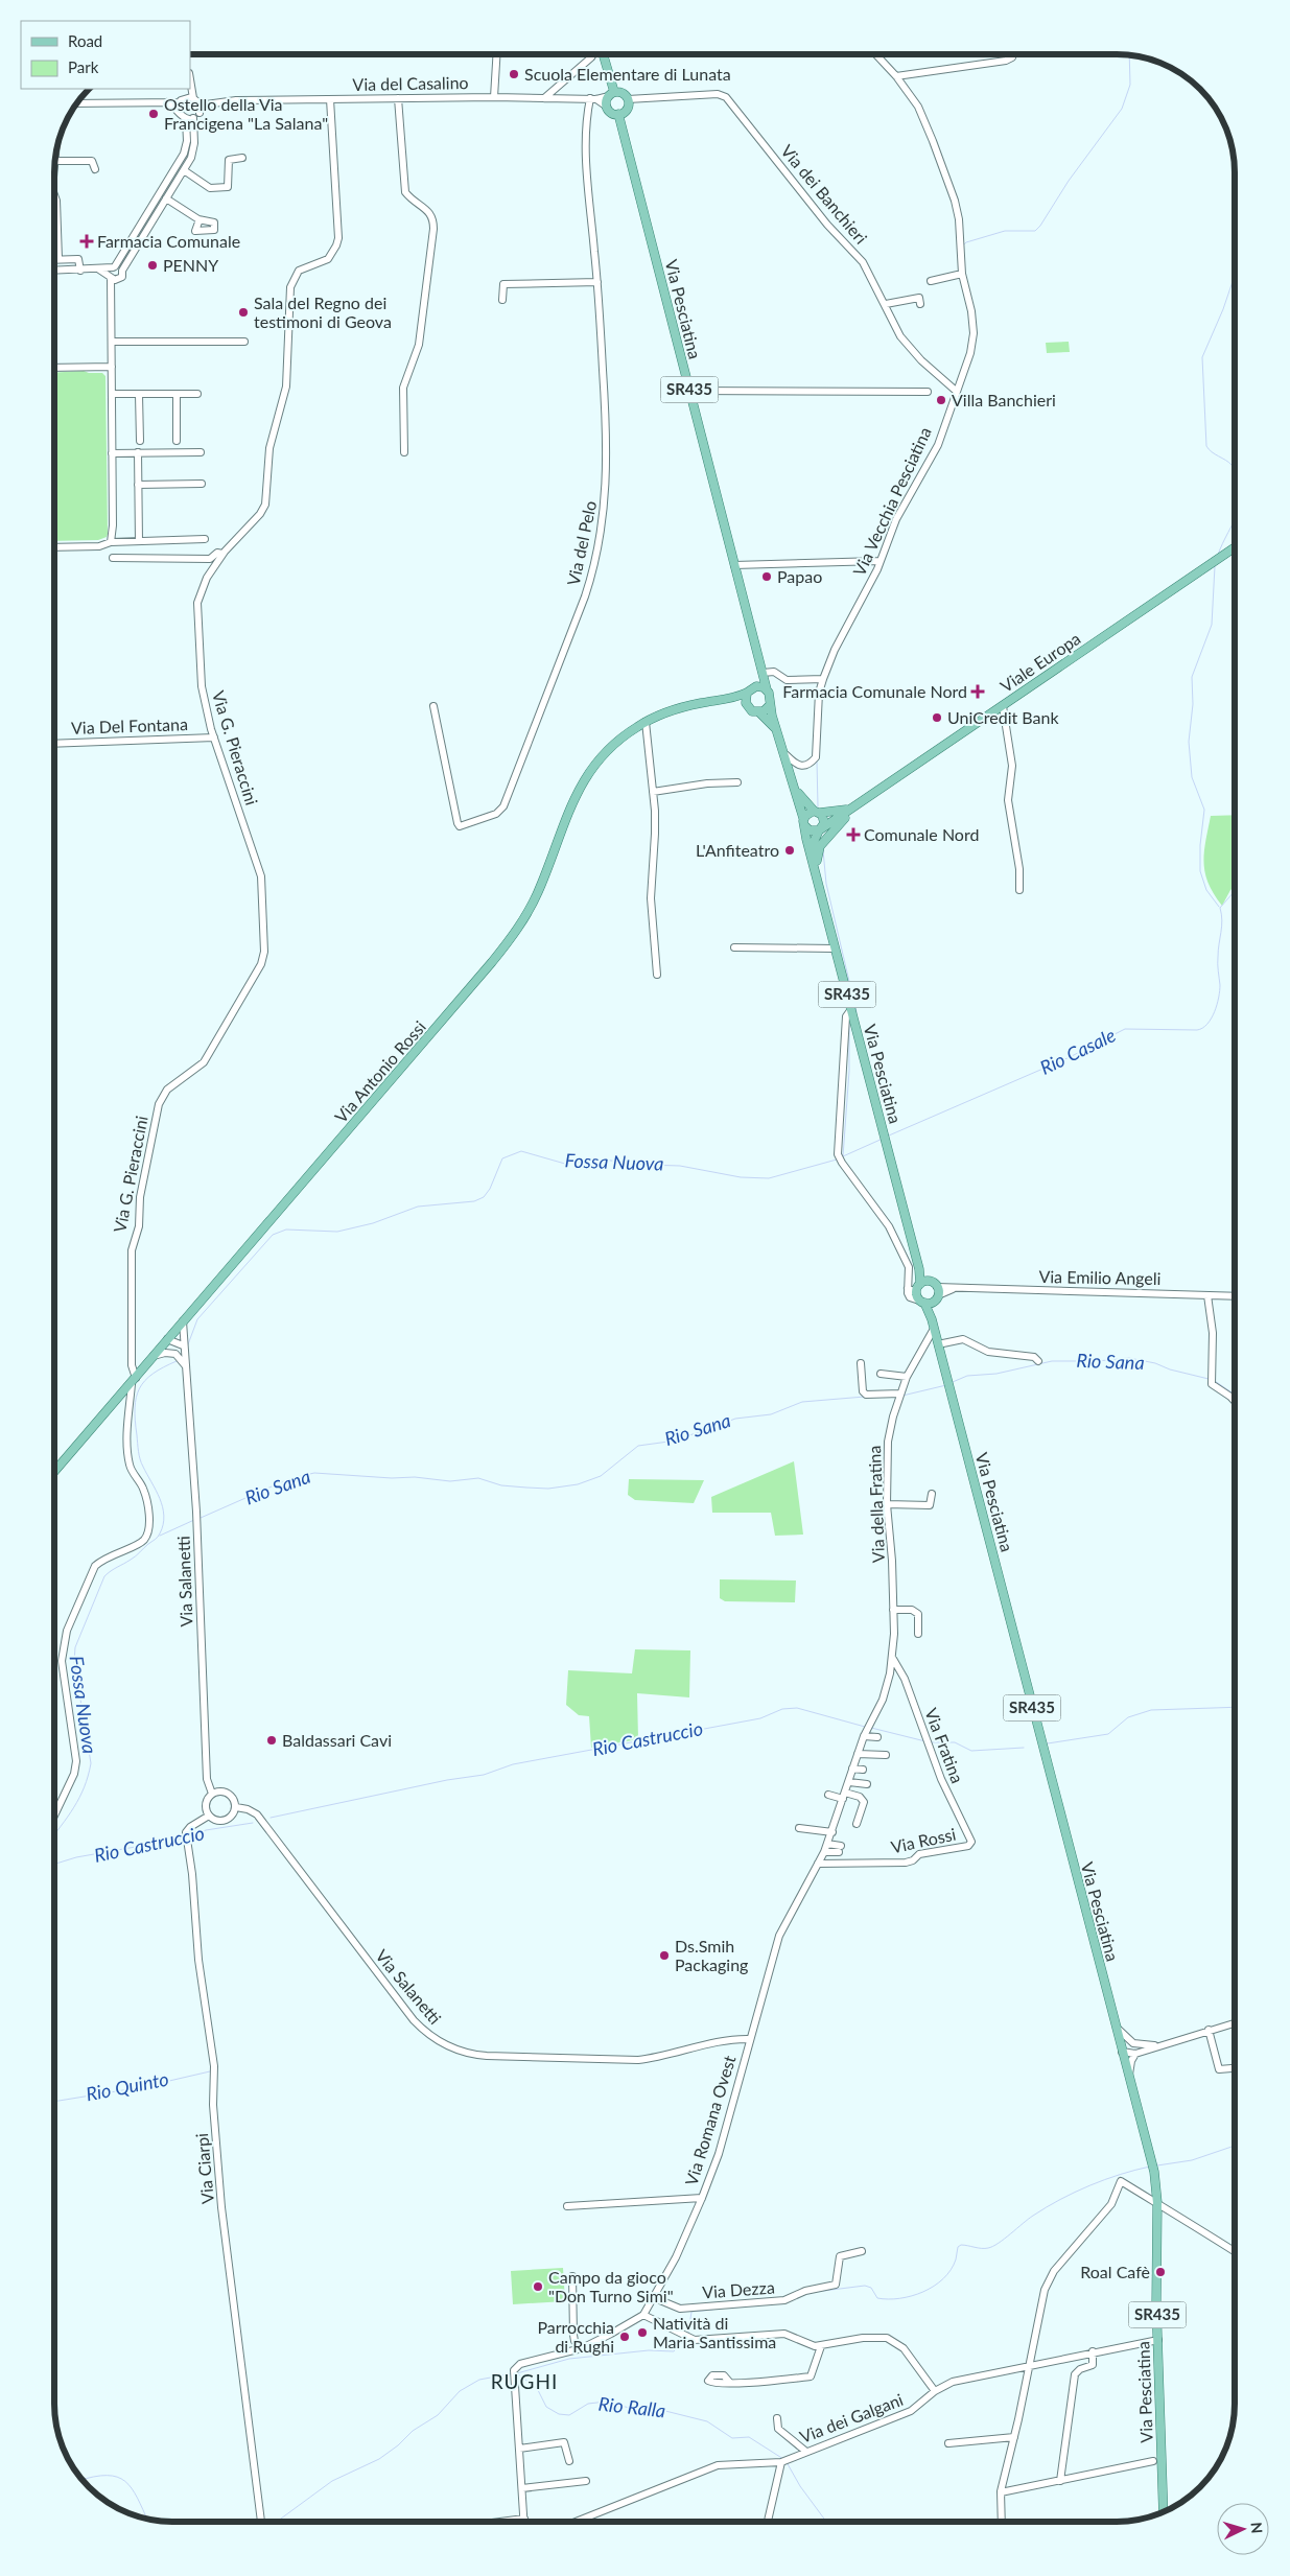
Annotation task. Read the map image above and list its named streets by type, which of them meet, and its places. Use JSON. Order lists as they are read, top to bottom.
{
  "streets": {
    "main road": [
      "Via Pesciatina",
      "SR435",
      "Viale Europa",
      "Via Antonio Rossi"
    ],
    "street": [
      "Via del Casalino",
      "Via dei Banchieri",
      "Via Vecchia Pesciatina",
      "Via del Pelo",
      "Via Del Fontana",
      "Via G. Pieraccini",
      "Via Emilio Angeli",
      "Via della Fratina",
      "Via Salanetti",
      "Via Fratina",
      "Via Rossi",
      "Via Romana Ovest",
      "Via Ciarpi",
      "Via Dezza",
      "Via dei Galgani"
    ]
  },
  "crossings": [
    ["Via del Casalino", "Via dei Banchieri"],
    ["Via del Casalino", "Via Pesciatina"],
    ["Via del Casalino", "Via del Pelo"],
    ["Via del Casalino", "Via G. Pieraccini"],
    ["Via dei Banchieri", "Via Pesciatina"],
    ["Via dei Banchieri", "Via Vecchia Pesciatina"],
    ["Via Pesciatina", "Via Vecchia Pesciatina"],
    ["Via Pesciatina", "Viale Europa"],
    ["Via Pesciatina", "Via Antonio Rossi"],
    ["Via Pesciatina", "Via Emilio Angeli"],
    ["Via Pesciatina", "Via della Fratina"],
    ["Via Pesciatina", "Via dei Galgani"],
    ["Via Del Fontana", "Via G. Pieraccini"],
    ["Via G. Pieraccini", "Via Antonio Rossi"],
    ["Via Antonio Rossi", "Via Salanetti"],
    ["Via della Fratina", "Via Fratina"],
    ["Via della Fratina", "Via Romana Ovest"],
    ["Via Salanetti", "Via Romana Ovest"],
    ["Via Salanetti", "Via Ciarpi"],
    ["Via Fratina", "Via Rossi"],
    ["Via Fratina", "Via Romana Ovest"],
    ["Via Rossi", "Via Romana Ovest"],
    ["Via Romana Ovest", "Via Dezza"]
  ],
  "districts": ["RUGHI"],
  "water": [
    "Rio Casale",
    "Fossa Nuova",
    "Rio Sana",
    "Rio Castruccio",
    "Rio Quinto",
    "Rio Ralla"
  ],
  "places": {
    "other": [
      "Scuola Elementare di Lunata",
      "Ostello della Via Francigena \"La Salana\"",
      "PENNY",
      "Sala del Regno dei testimoni di Geova",
      "Villa Banchieri",
      "Papao",
      "UniCredit Bank",
      "L'Anfiteatro",
      "Baldassari Cavi",
      "Ds.Smih Packaging",
      "Roal Cafè",
      "Campo da gioco \"Don Turno Simi\"",
      "Natività di Maria Santissima",
      "Parrocchia di Rughi"
    ],
    "health": ["Farmacia Comunale", "Farmacia Comunale Nord", "Comunale Nord"]
  },
  "legend": ["Road", "Park"],
  "north": "right"
}
